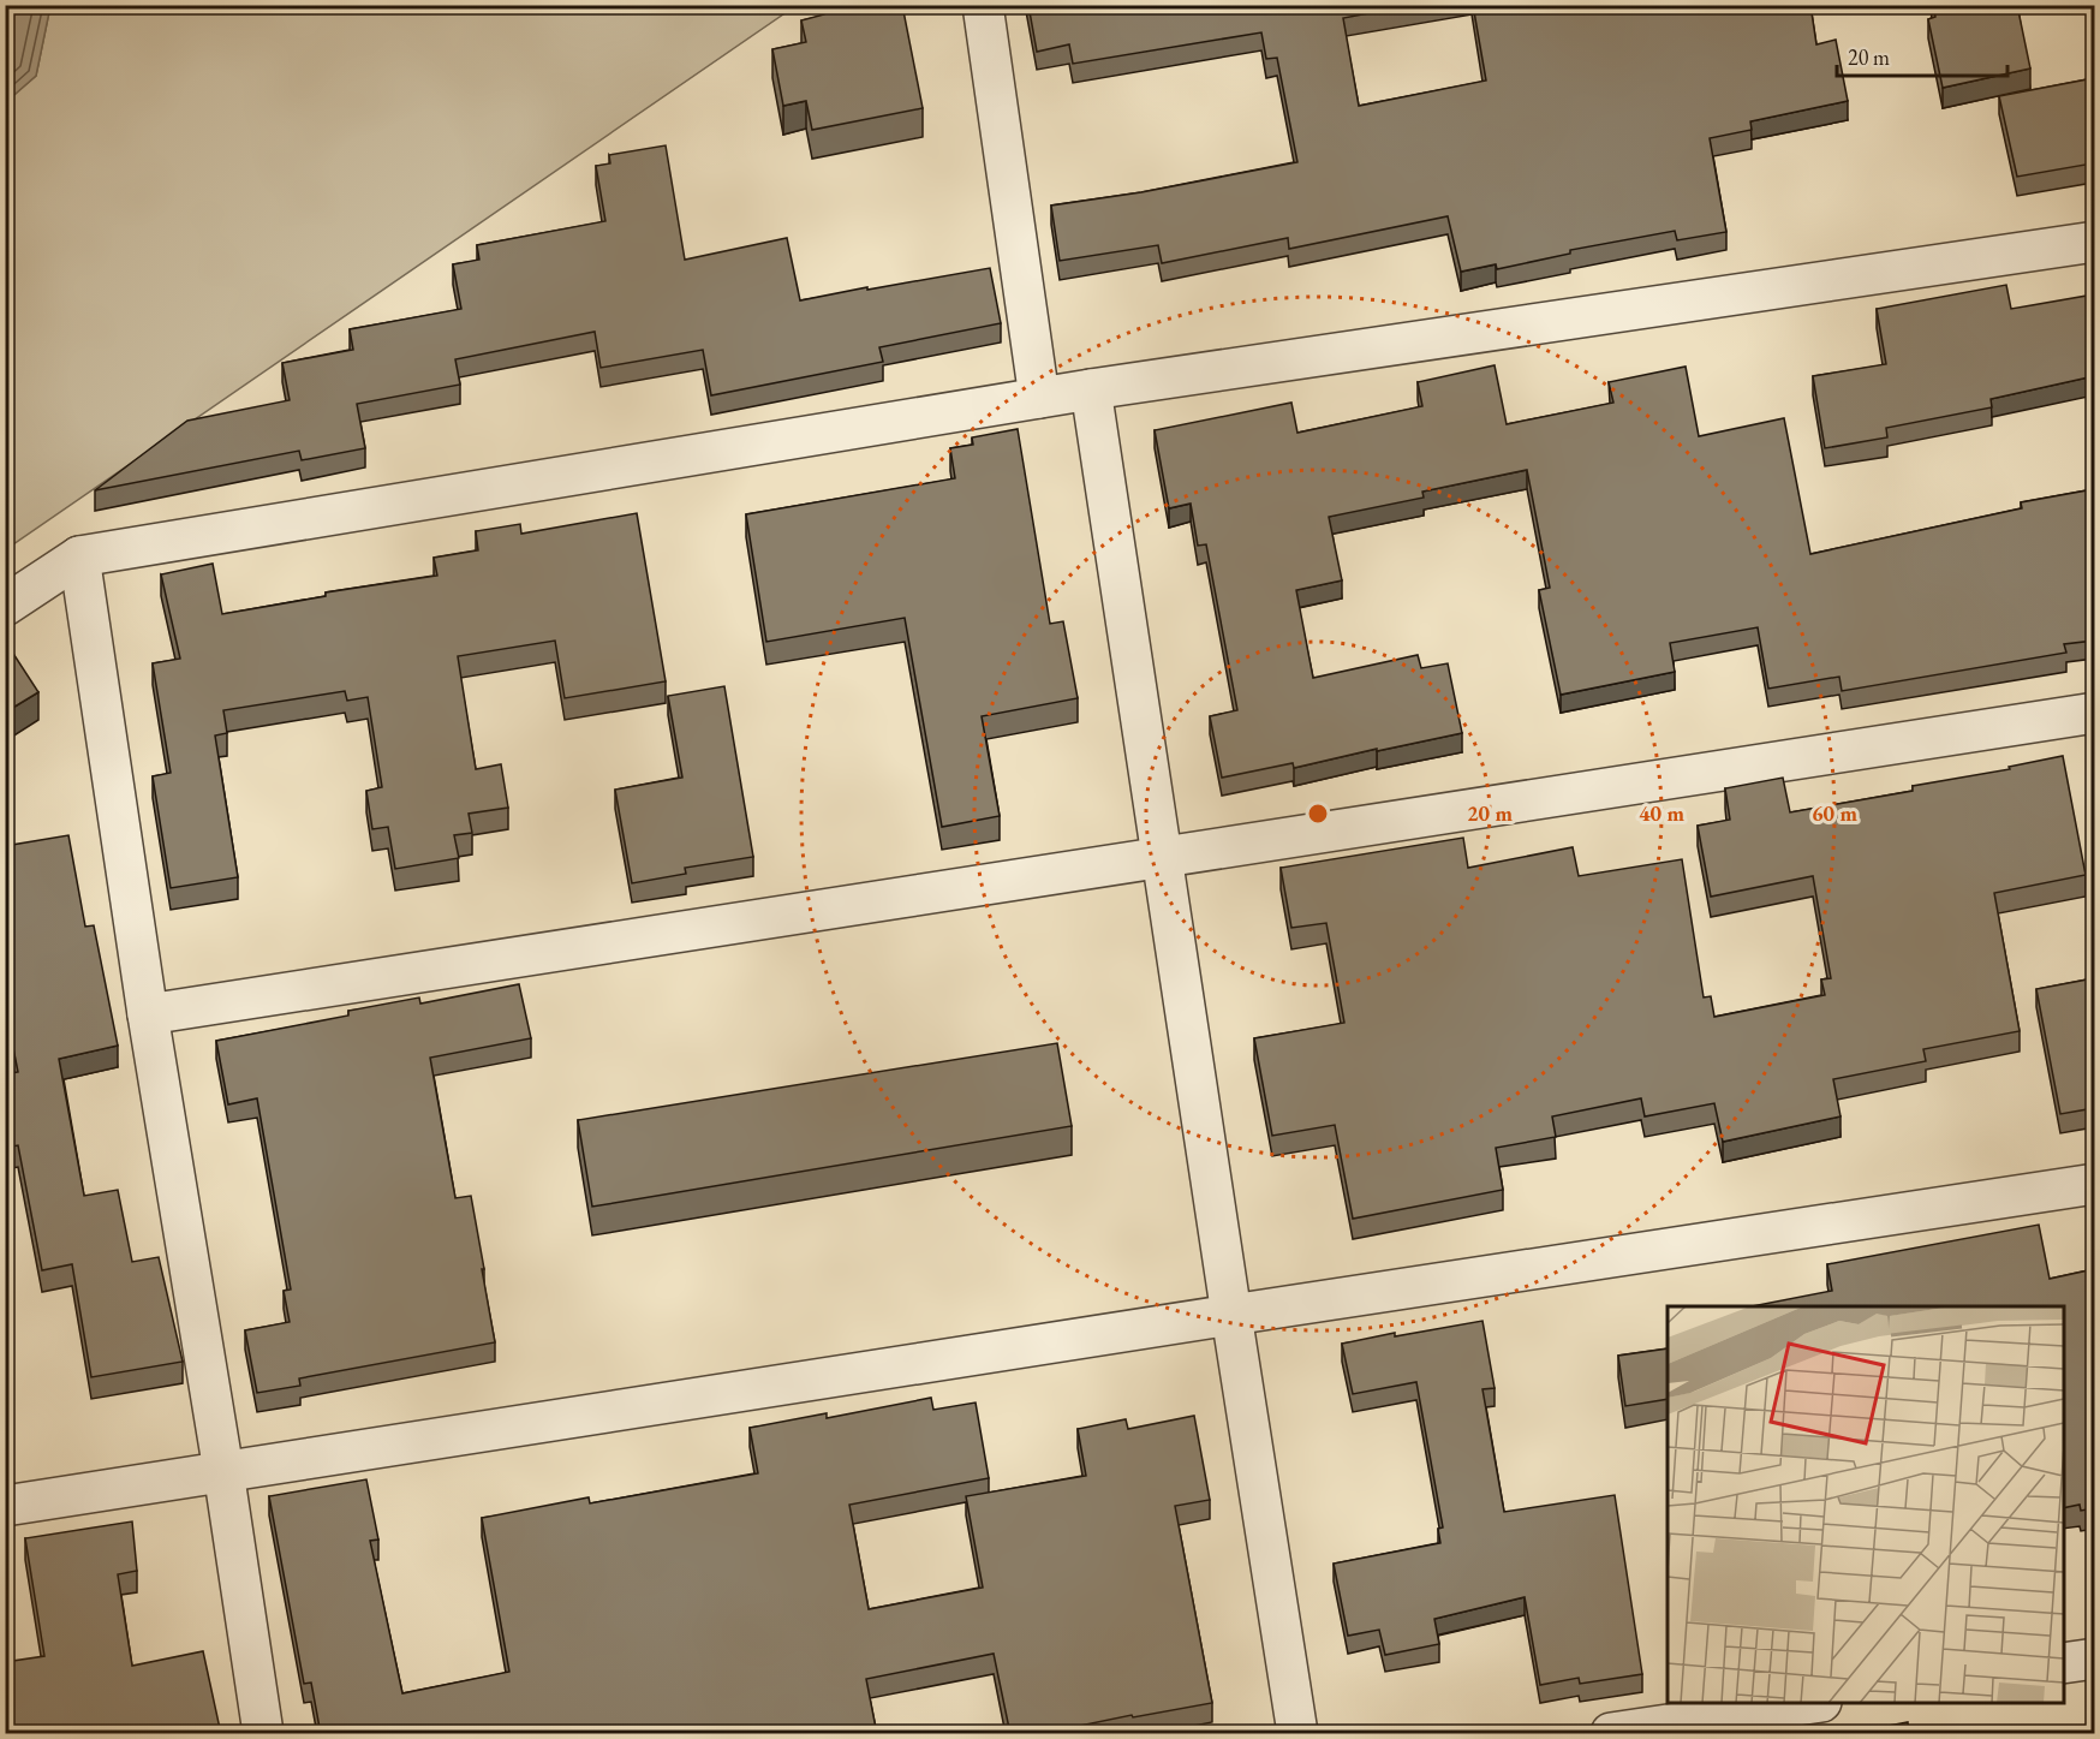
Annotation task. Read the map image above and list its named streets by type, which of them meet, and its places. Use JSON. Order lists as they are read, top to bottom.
{
  "scale_bar": "20 m",
  "rings": ["20 m", "40 m", "60 m"]
}
